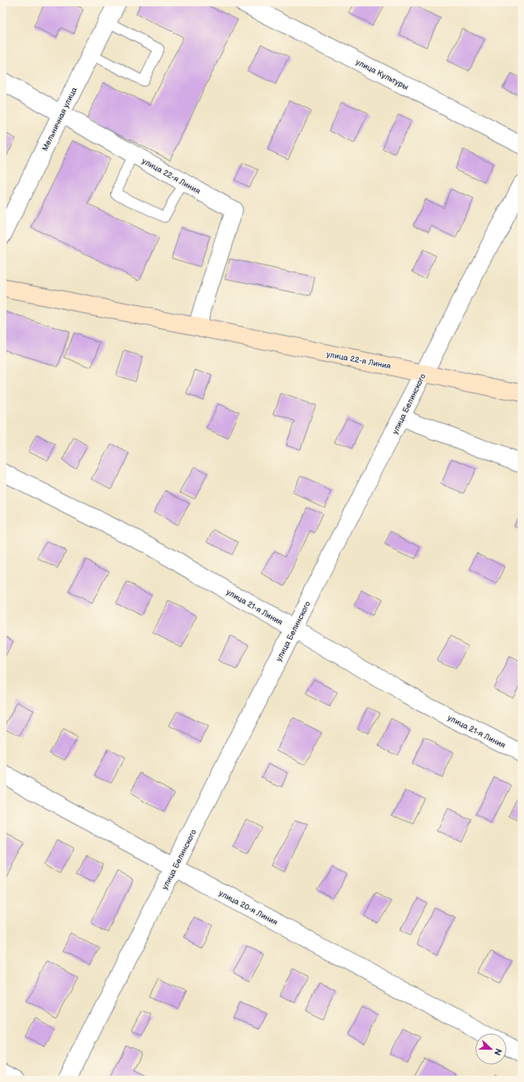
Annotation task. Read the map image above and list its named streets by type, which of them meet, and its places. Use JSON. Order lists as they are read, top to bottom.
{
  "streets": {
    "main road": ["улица 22-я Линия"],
    "street": [
      "улица Культуры",
      "Мельничная улица",
      "улица Белинского",
      "улица 21-я Линия",
      "улица 20-я Линия"
    ]
  },
  "crossings": [
    ["Мельничная улица", "улица 22-я Линия"],
    ["улица 22-я Линия", "улица Белинского"],
    ["улица Белинского", "улица 21-я Линия"],
    ["улица Белинского", "улица 20-я Линия"]
  ],
  "north": "right"
}
